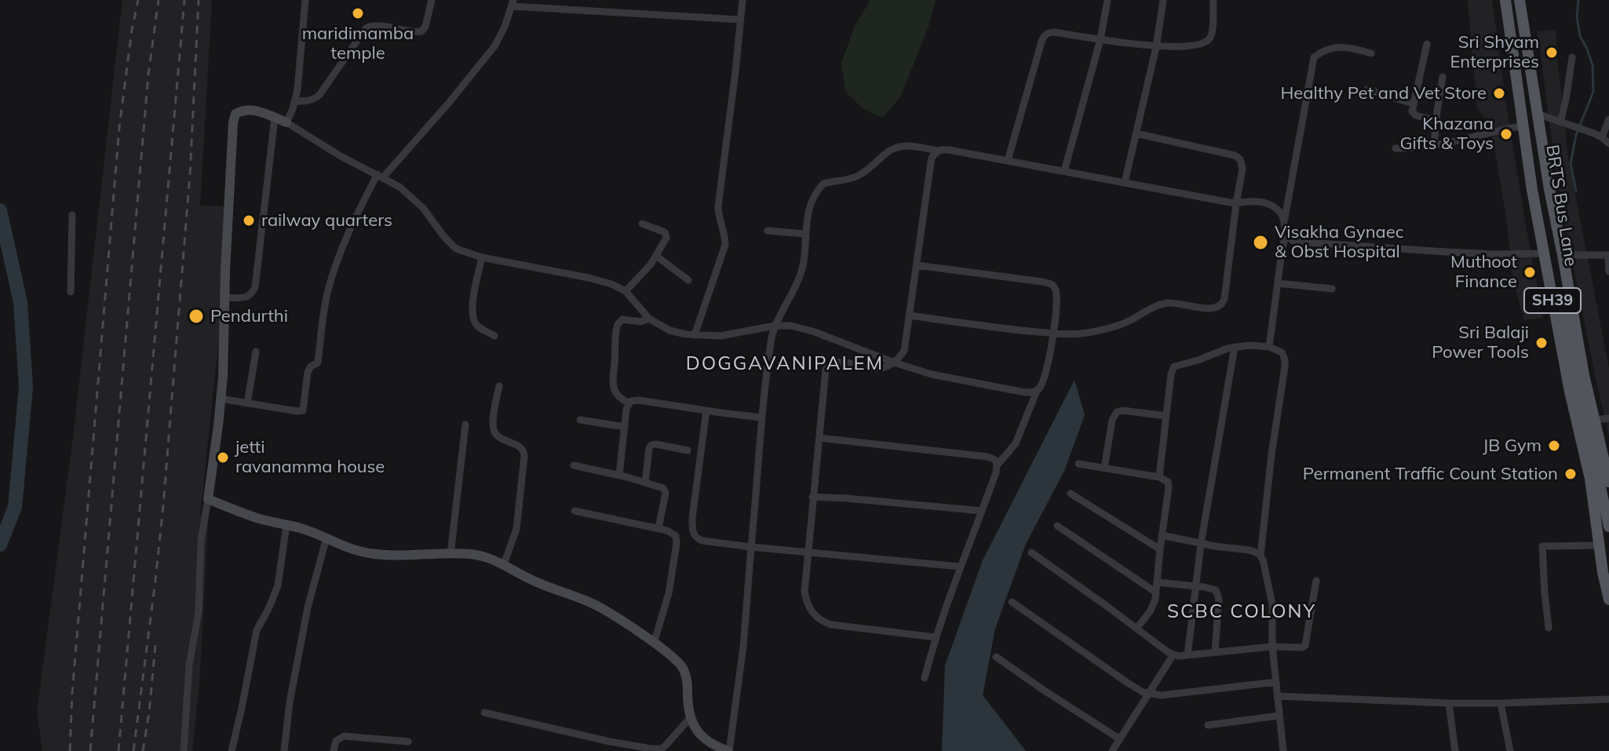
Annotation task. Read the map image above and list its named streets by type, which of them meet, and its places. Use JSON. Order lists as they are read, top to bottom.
{
  "streets": {
    "main road": ["BRTS Bus Lane", "SH39"]
  },
  "districts": ["DOGGAVANIPALEM", "SCBC COLONY"],
  "places": [
    "maridimamba temple",
    "Sri Shyam Enterprises",
    "Healthy Pet and Vet Store",
    "Khazana Gifts & Toys",
    "railway quarters",
    "Visakha Gynaec & Obst Hospital",
    "Muthoot Finance",
    "Pendurthi",
    "Sri Balaji Power Tools",
    "JB Gym",
    "jetti ravanamma house",
    "Permanent Traffic Count Station"
  ]
}
